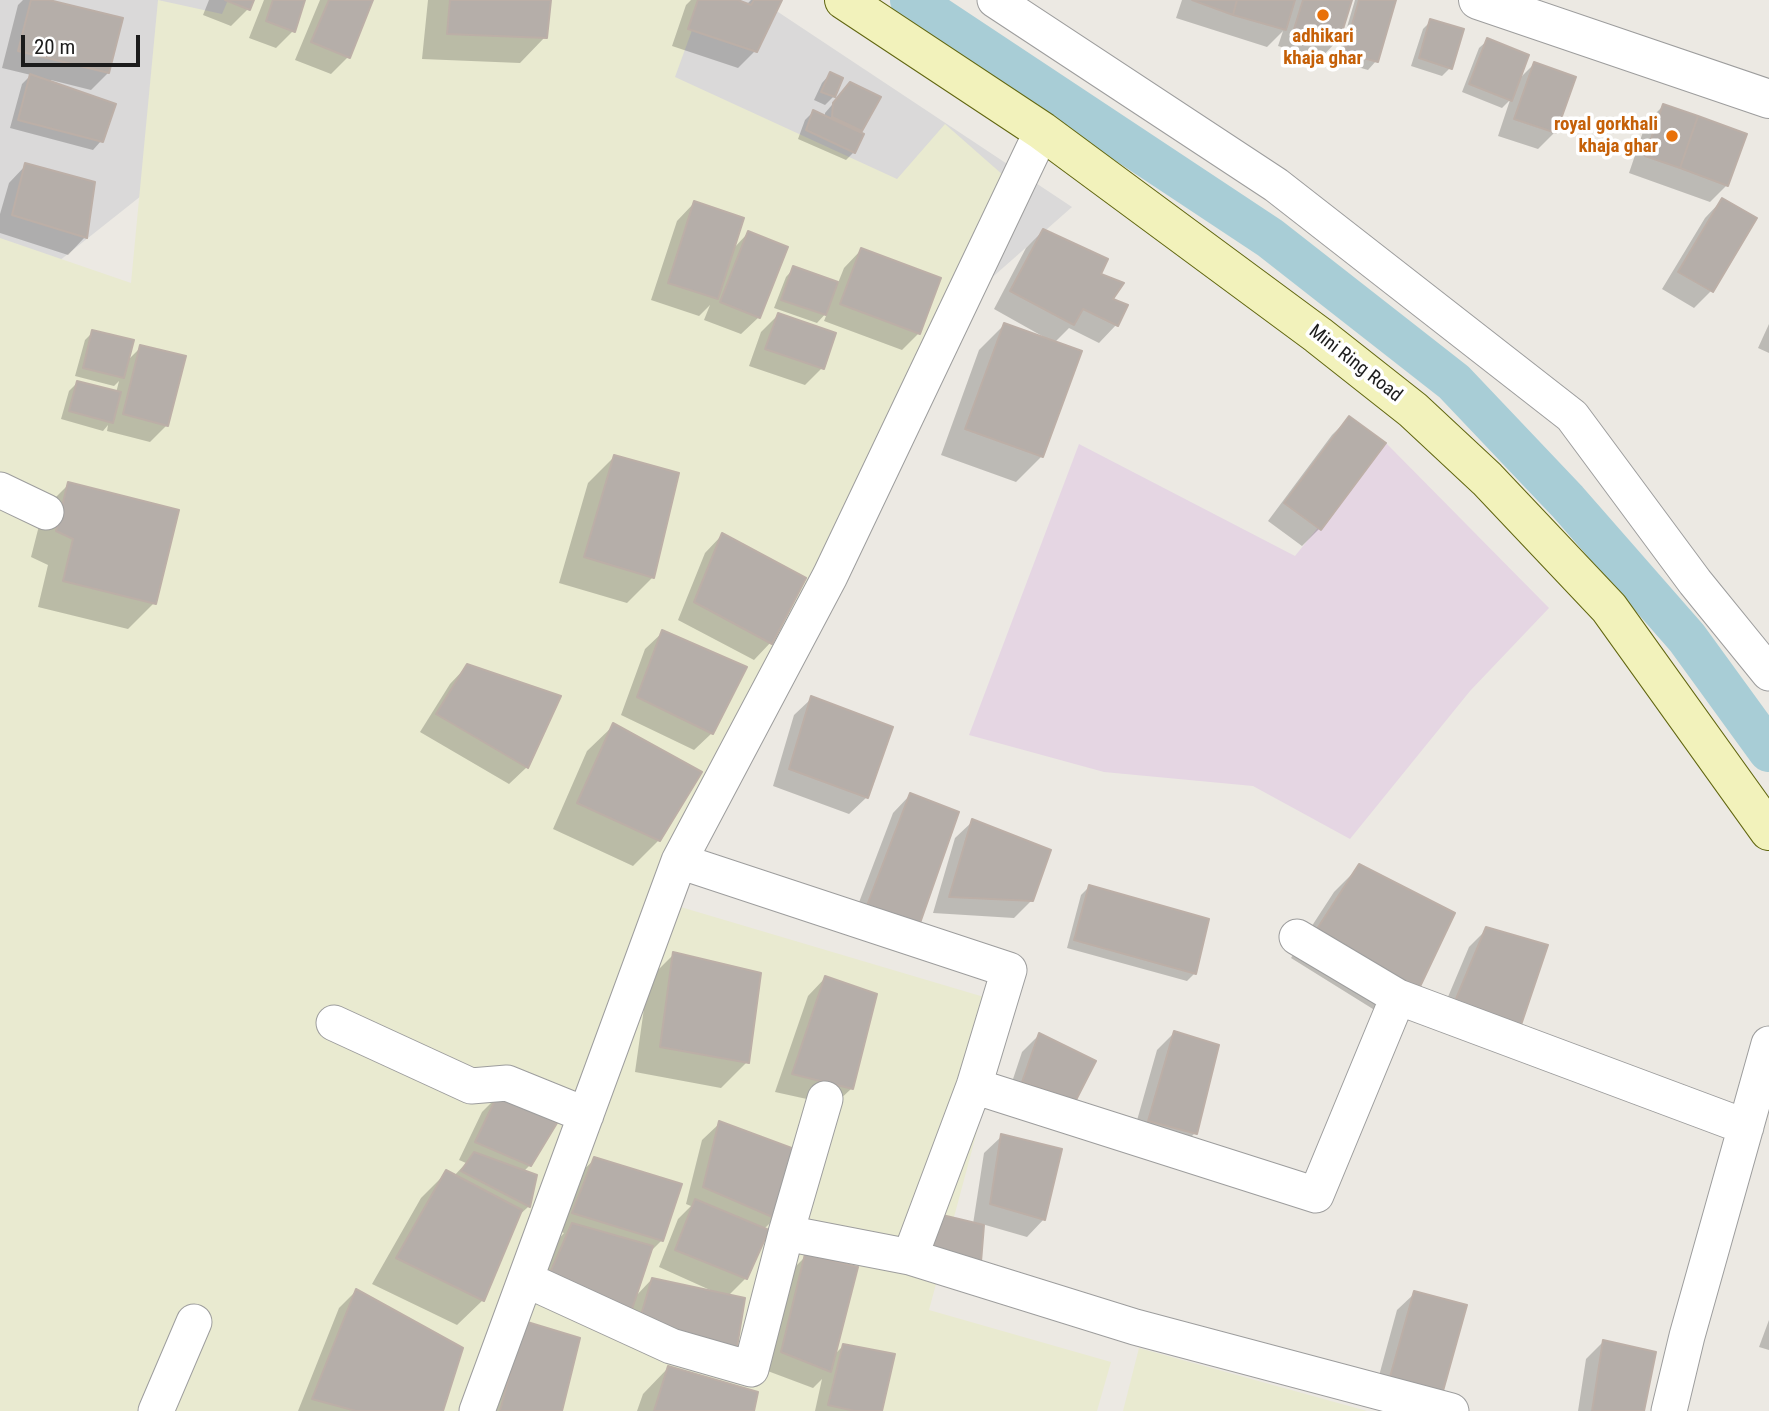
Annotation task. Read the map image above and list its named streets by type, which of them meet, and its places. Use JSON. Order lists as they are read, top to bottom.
{
  "streets": {
    "main road": ["Mini Ring Road"]
  },
  "places": ["adhikari khaja ghar", "royal gorkhali khaja ghar"],
  "scale_bar": "20 m"
}
